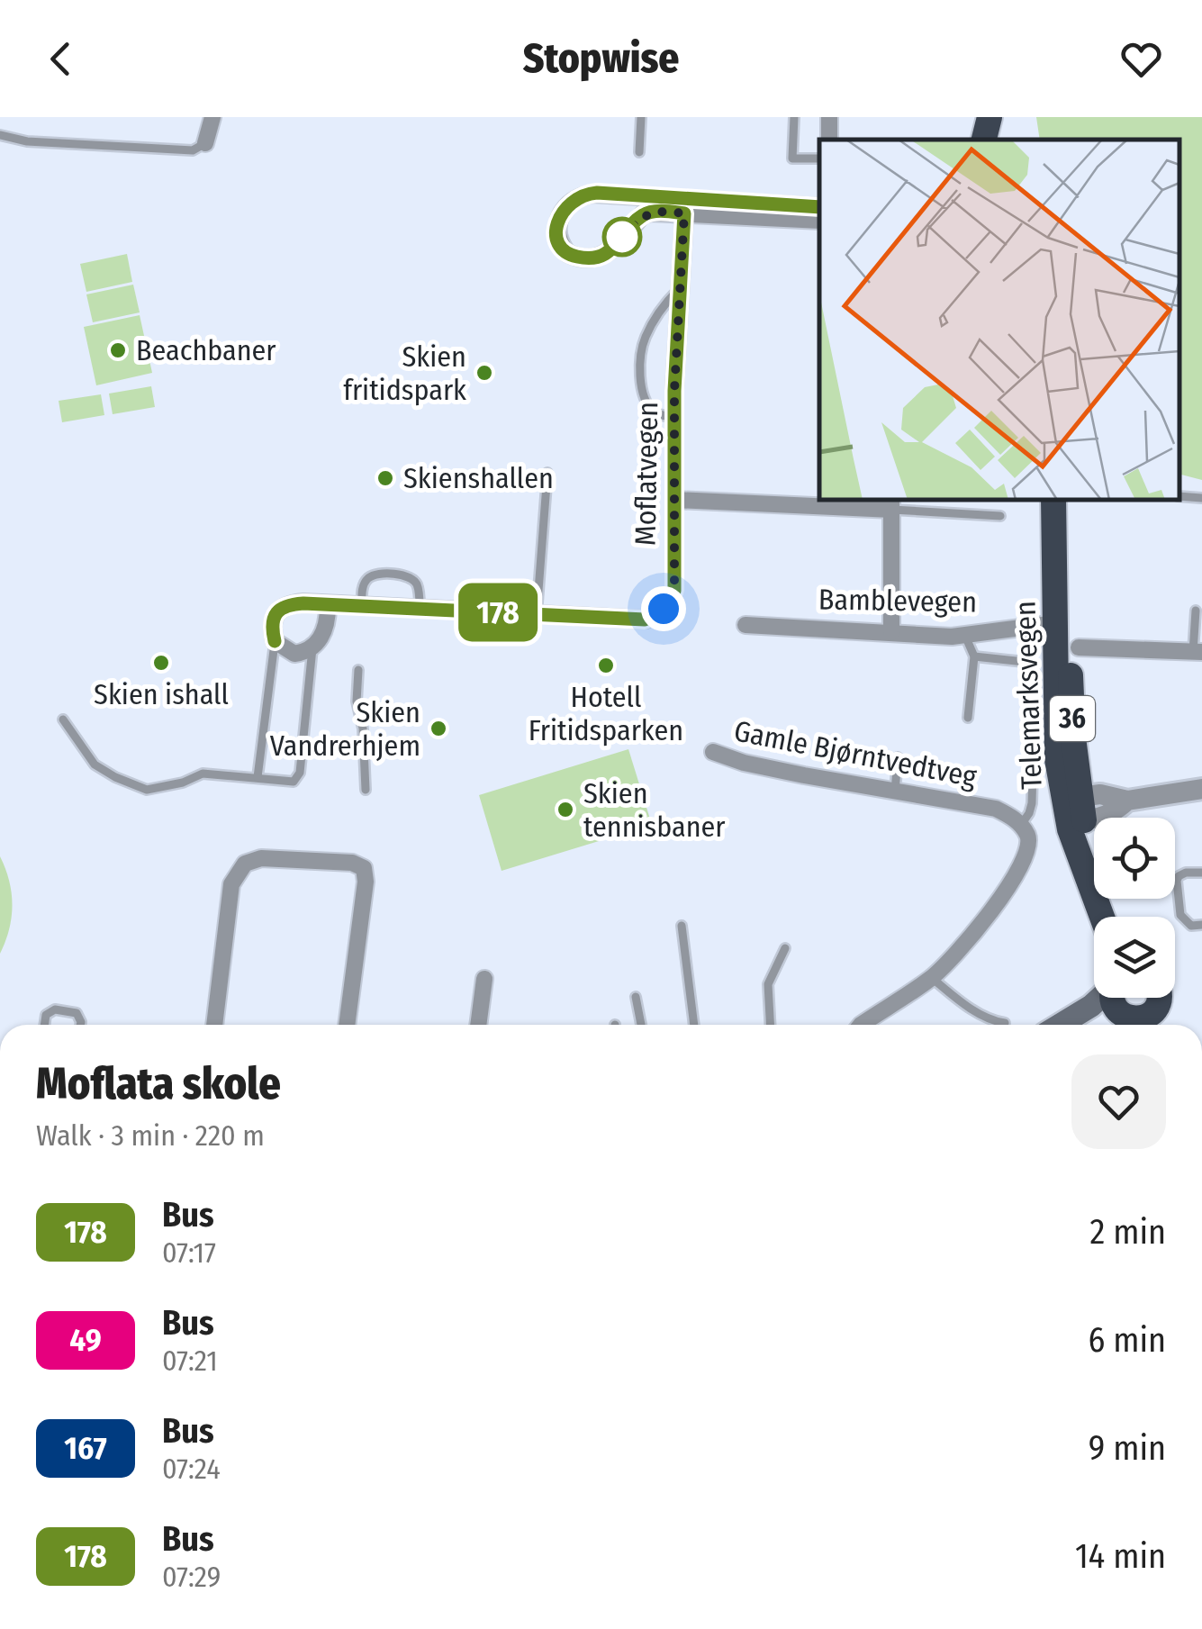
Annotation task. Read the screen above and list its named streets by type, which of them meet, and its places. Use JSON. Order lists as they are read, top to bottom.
{
  "streets": {
    "highway": ["Telemarksvegen", "36"],
    "street": ["Moflatvegen", "Bamblevegen", "Gamle Bjørntvedtveg"]
  },
  "places": [
    "Beachbaner",
    "Skien fritidspark",
    "Skienshallen",
    "Skien ishall",
    "Hotell Fritidsparken",
    "Skien Vandrerhjem",
    "Skien tennisbaner"
  ],
  "lines": ["bus line 178"],
  "page": {
    "header": "Stopwise",
    "on_map": "178",
    "heading": ["Moflata skole", "Walk · 3 min · 220 m"],
    "list": [
      {
        "mark": "178",
        "name": "Bus",
        "note": "07:17",
        "value": "2 min"
      },
      {
        "mark": "49",
        "name": "Bus",
        "note": "07:21",
        "value": "6 min"
      },
      {
        "mark": "167",
        "name": "Bus",
        "note": "07:24",
        "value": "9 min"
      },
      {
        "mark": "178",
        "name": "Bus",
        "note": "07:29",
        "value": "14 min"
      }
    ]
  }
}
